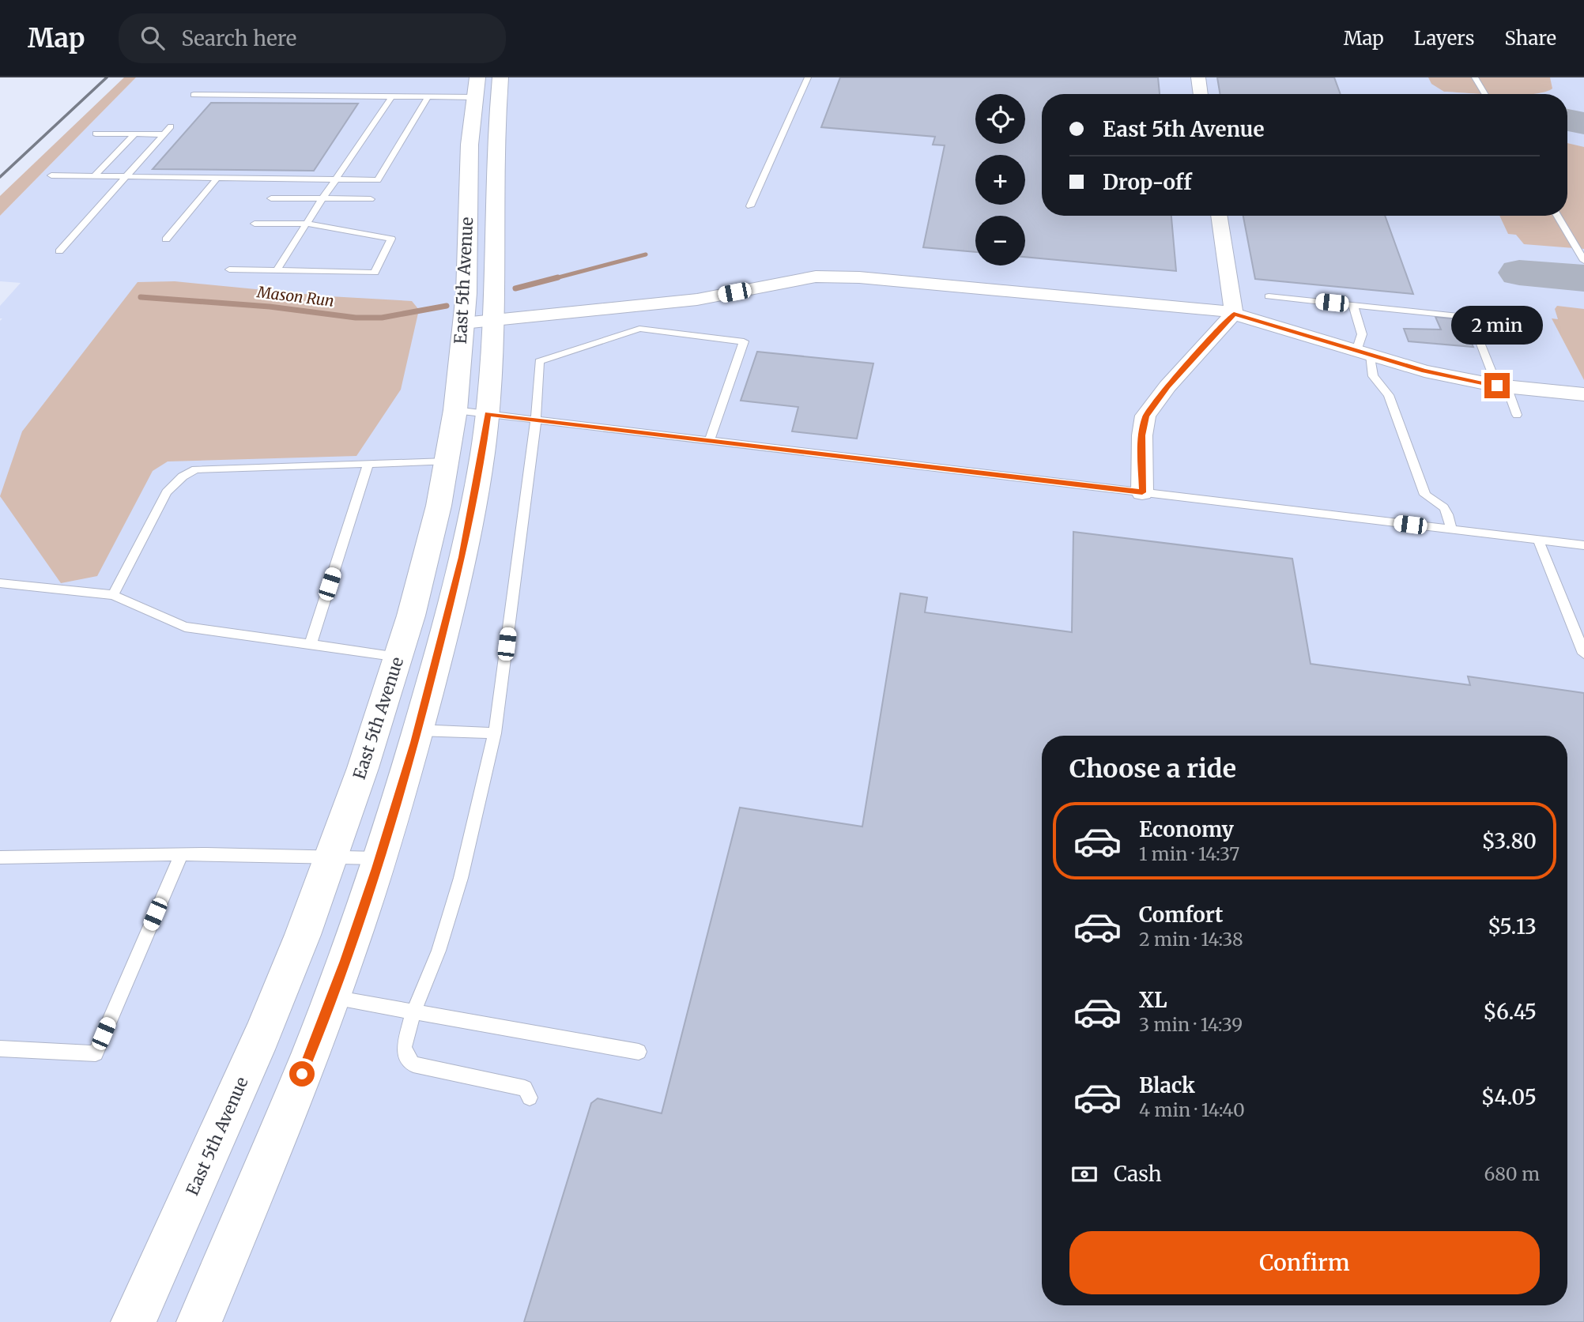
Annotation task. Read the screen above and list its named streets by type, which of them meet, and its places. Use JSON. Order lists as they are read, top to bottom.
{
  "streets": {
    "main road": ["East 5th Avenue"]
  },
  "water": ["Mason Run"],
  "page": {
    "header": "Map",
    "search": "Search here",
    "nav": ["Map", "Layers", "Share"],
    "map_buttons": ["+", "−"],
    "banner": ["East 5th Avenue", "Drop-off"],
    "bubble": "2 min",
    "heading": "Choose a ride",
    "list": [
      {
        "name": "Economy",
        "note": "1 min · 14:37",
        "value": "$3.80"
      },
      {
        "name": "Comfort",
        "note": "2 min · 14:38",
        "value": "$5.13"
      },
      {
        "name": "XL",
        "note": "3 min · 14:39",
        "value": "$6.45"
      },
      {
        "name": "Black",
        "note": "4 min · 14:40",
        "value": "$4.05"
      }
    ],
    "pay": ["Cash", "680 m"],
    "buttons": "Confirm"
  }
}
